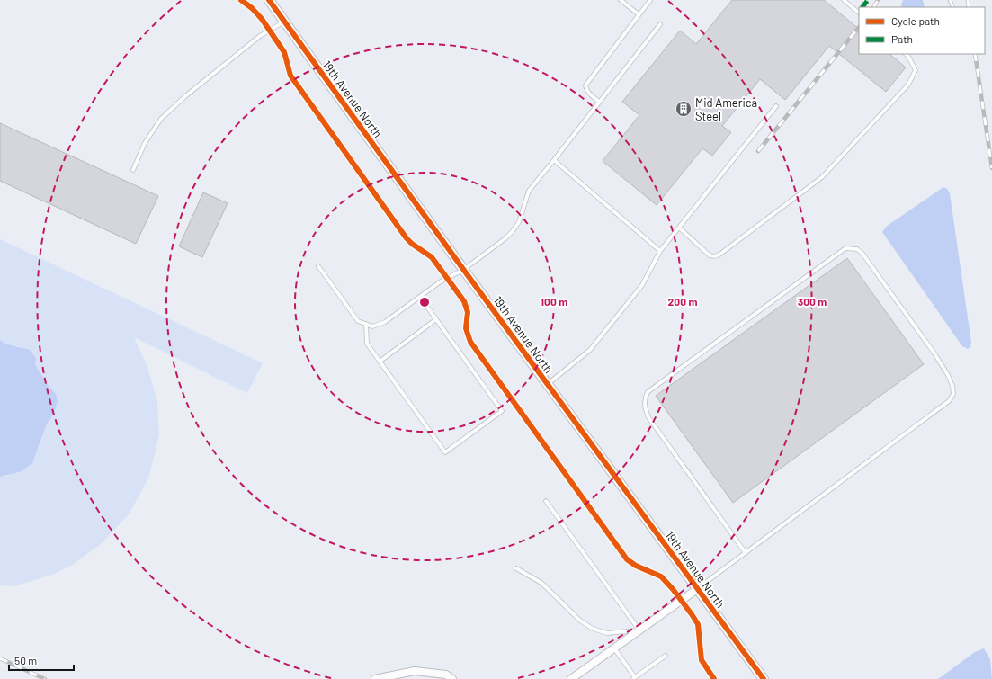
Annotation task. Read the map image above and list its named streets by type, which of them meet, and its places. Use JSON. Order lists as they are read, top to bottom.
{
  "streets": {
    "street": ["19th Avenue North"]
  },
  "places": {
    "building": ["Mid America Steel"]
  },
  "legend": ["Cycle path", "Path"],
  "scale_bar": "50 m",
  "rings": ["100 m", "200 m", "300 m"]
}
